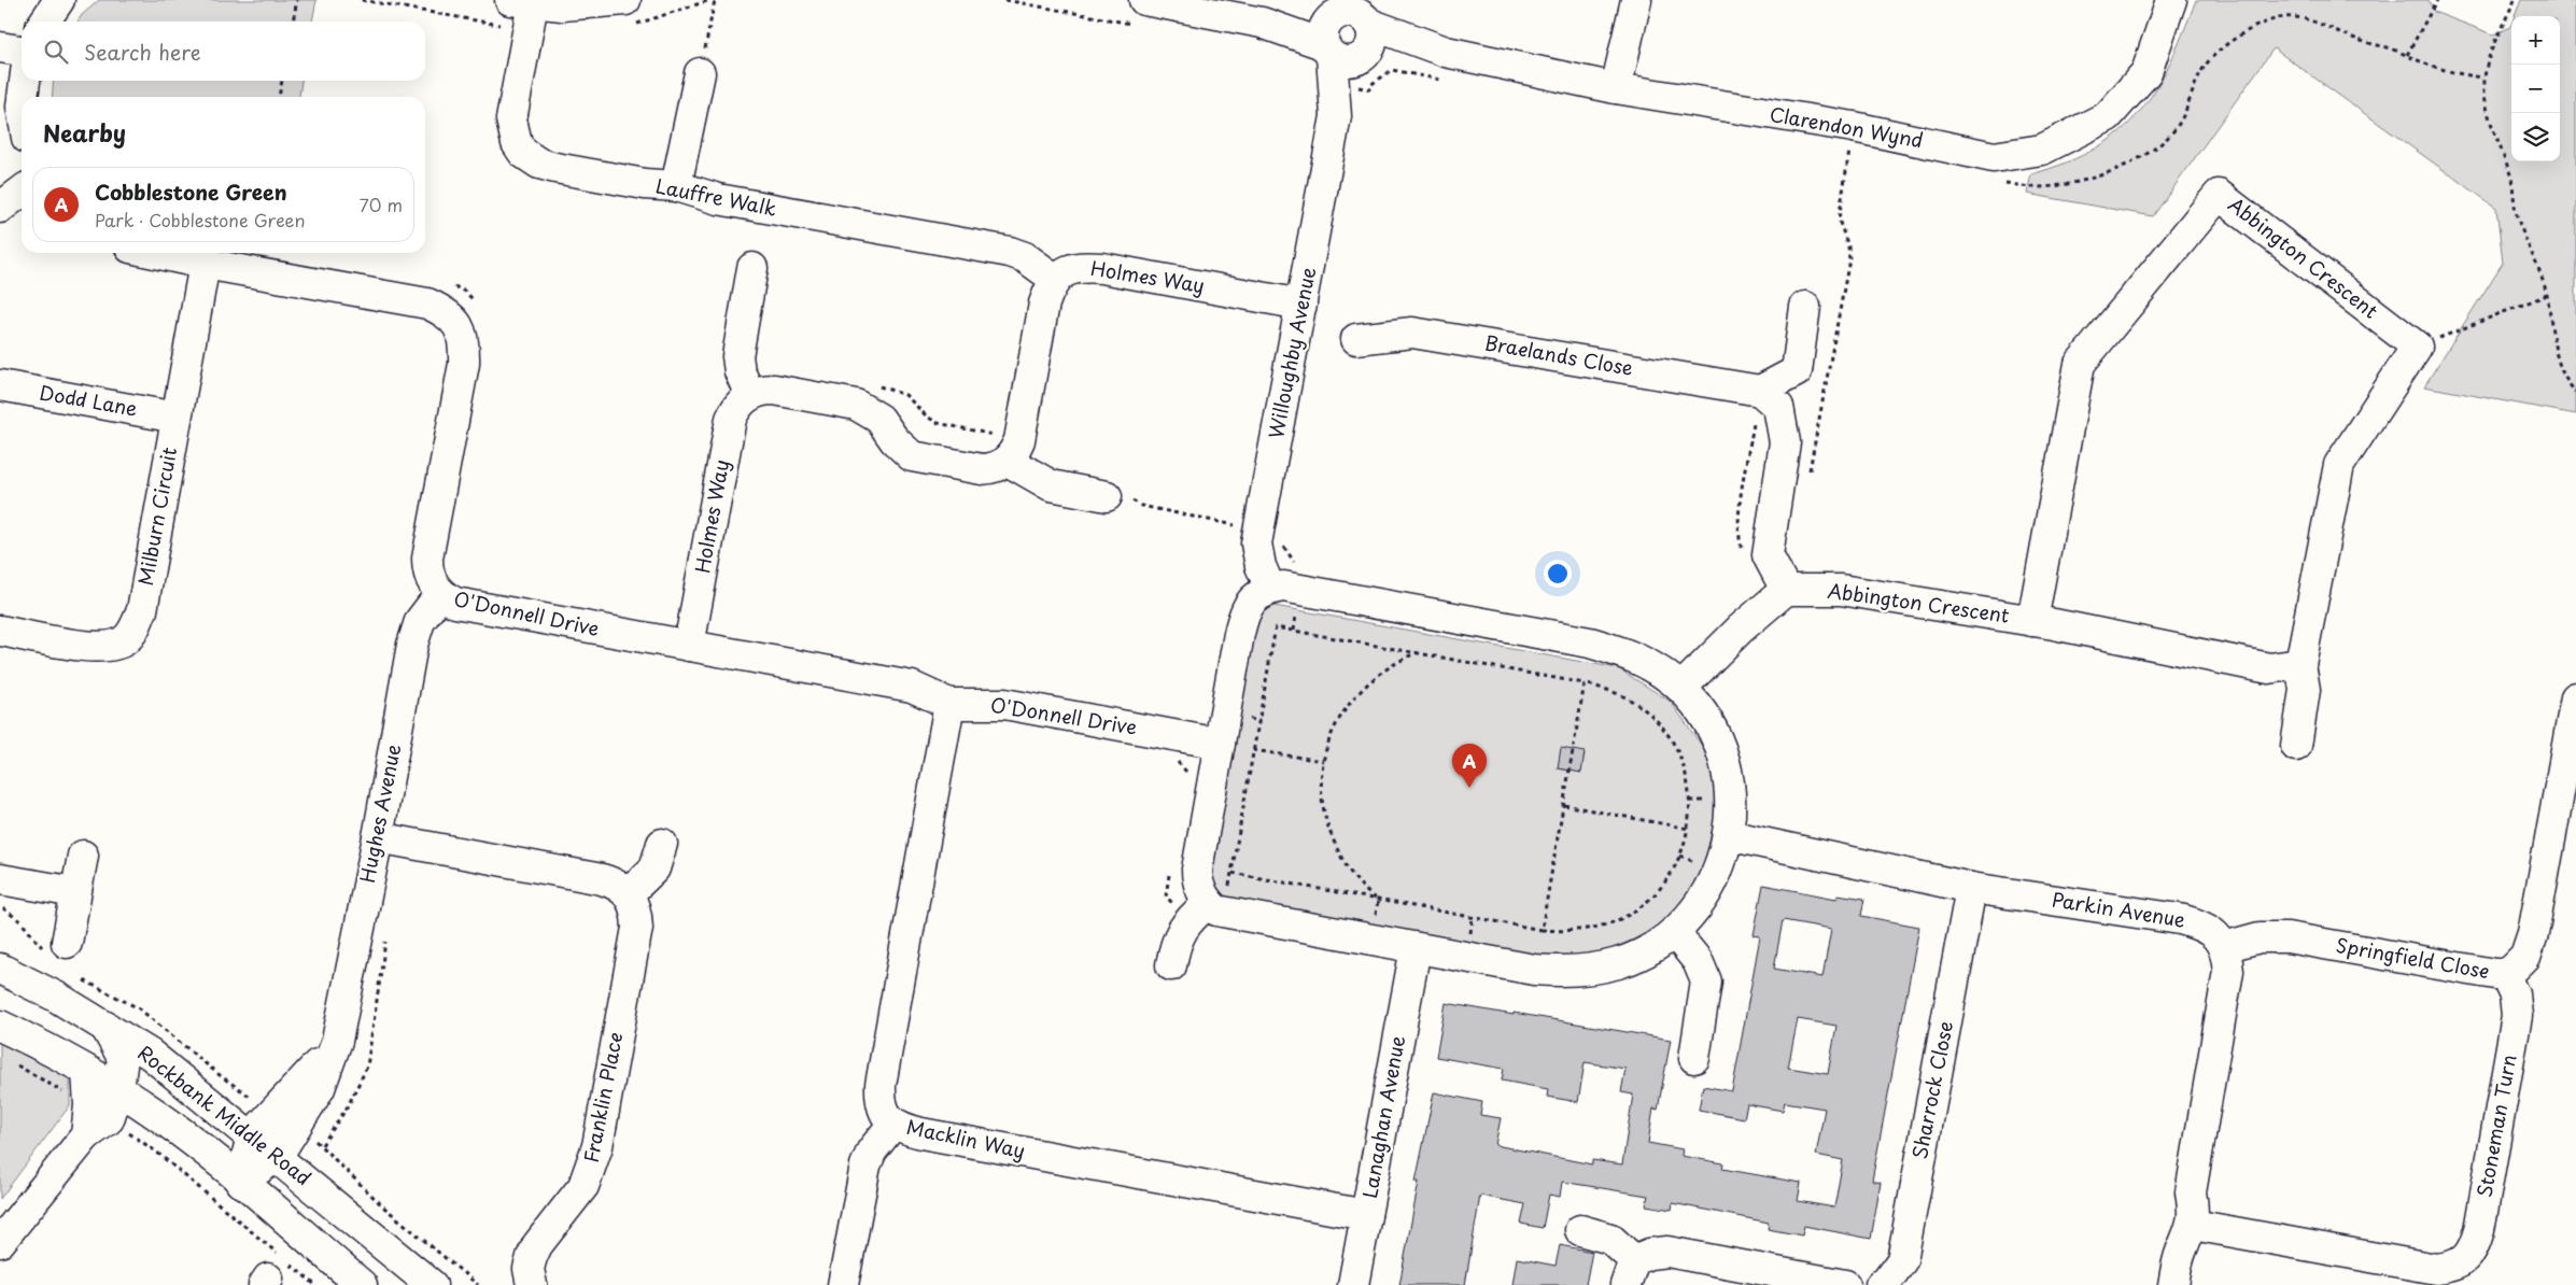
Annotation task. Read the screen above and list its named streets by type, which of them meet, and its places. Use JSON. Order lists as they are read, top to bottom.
{
  "streets": {
    "street": [
      "Clarendon Wynd",
      "Lauffre Walk",
      "Abbington Crescent",
      "Holmes Way",
      "Willoughby Avenue",
      "Braelands Close",
      "Dodd Lane",
      "Milburn Circuit",
      "O'Donnell Drive",
      "Hughes Avenue",
      "Parkin Avenue",
      "Springfield Close",
      "Sharrock Close",
      "Franklin Place",
      "Rockbank Middle Road",
      "Lanaghan Avenue",
      "Stoneman Turn",
      "Macklin Way"
    ]
  },
  "crossings": [
    ["Clarendon Wynd", "Willoughby Avenue"],
    ["Lauffre Walk", "Holmes Way"],
    ["Holmes Way", "Willoughby Avenue"],
    ["Holmes Way", "O'Donnell Drive"],
    ["Dodd Lane", "Milburn Circuit"],
    ["Milburn Circuit", "O'Donnell Drive"],
    ["O'Donnell Drive", "Hughes Avenue"],
    ["O'Donnell Drive", "Macklin Way"],
    ["Hughes Avenue", "Rockbank Middle Road"],
    ["Parkin Avenue", "Springfield Close"],
    ["Parkin Avenue", "Sharrock Close"],
    ["Springfield Close", "Stoneman Turn"],
    ["Lanaghan Avenue", "Macklin Way"]
  ],
  "page": {
    "map_buttons": ["+", "−"],
    "search": "Search here",
    "heading": "Nearby",
    "list": [
      {
        "mark": "A",
        "name": "Cobblestone Green",
        "note": "Park · Cobblestone Green",
        "value": "70 m"
      }
    ],
    "pins": "A"
  }
}
